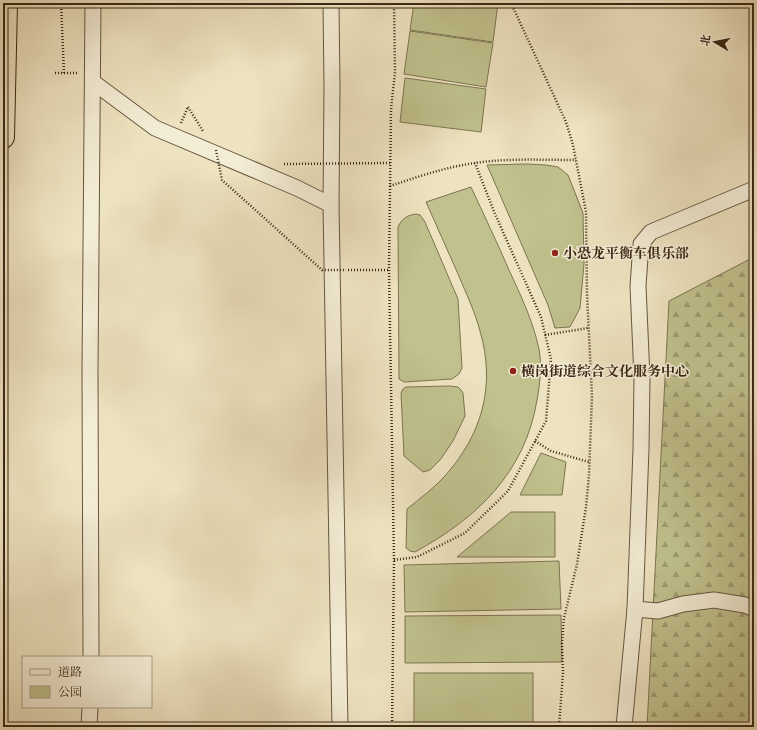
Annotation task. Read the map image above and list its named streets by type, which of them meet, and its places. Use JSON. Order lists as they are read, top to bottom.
{
  "places": ["小恐龙平衡车俱乐部", "横岗街道综合文化服务中心"],
  "legend": ["道路", "公园"],
  "north": "left"
}
